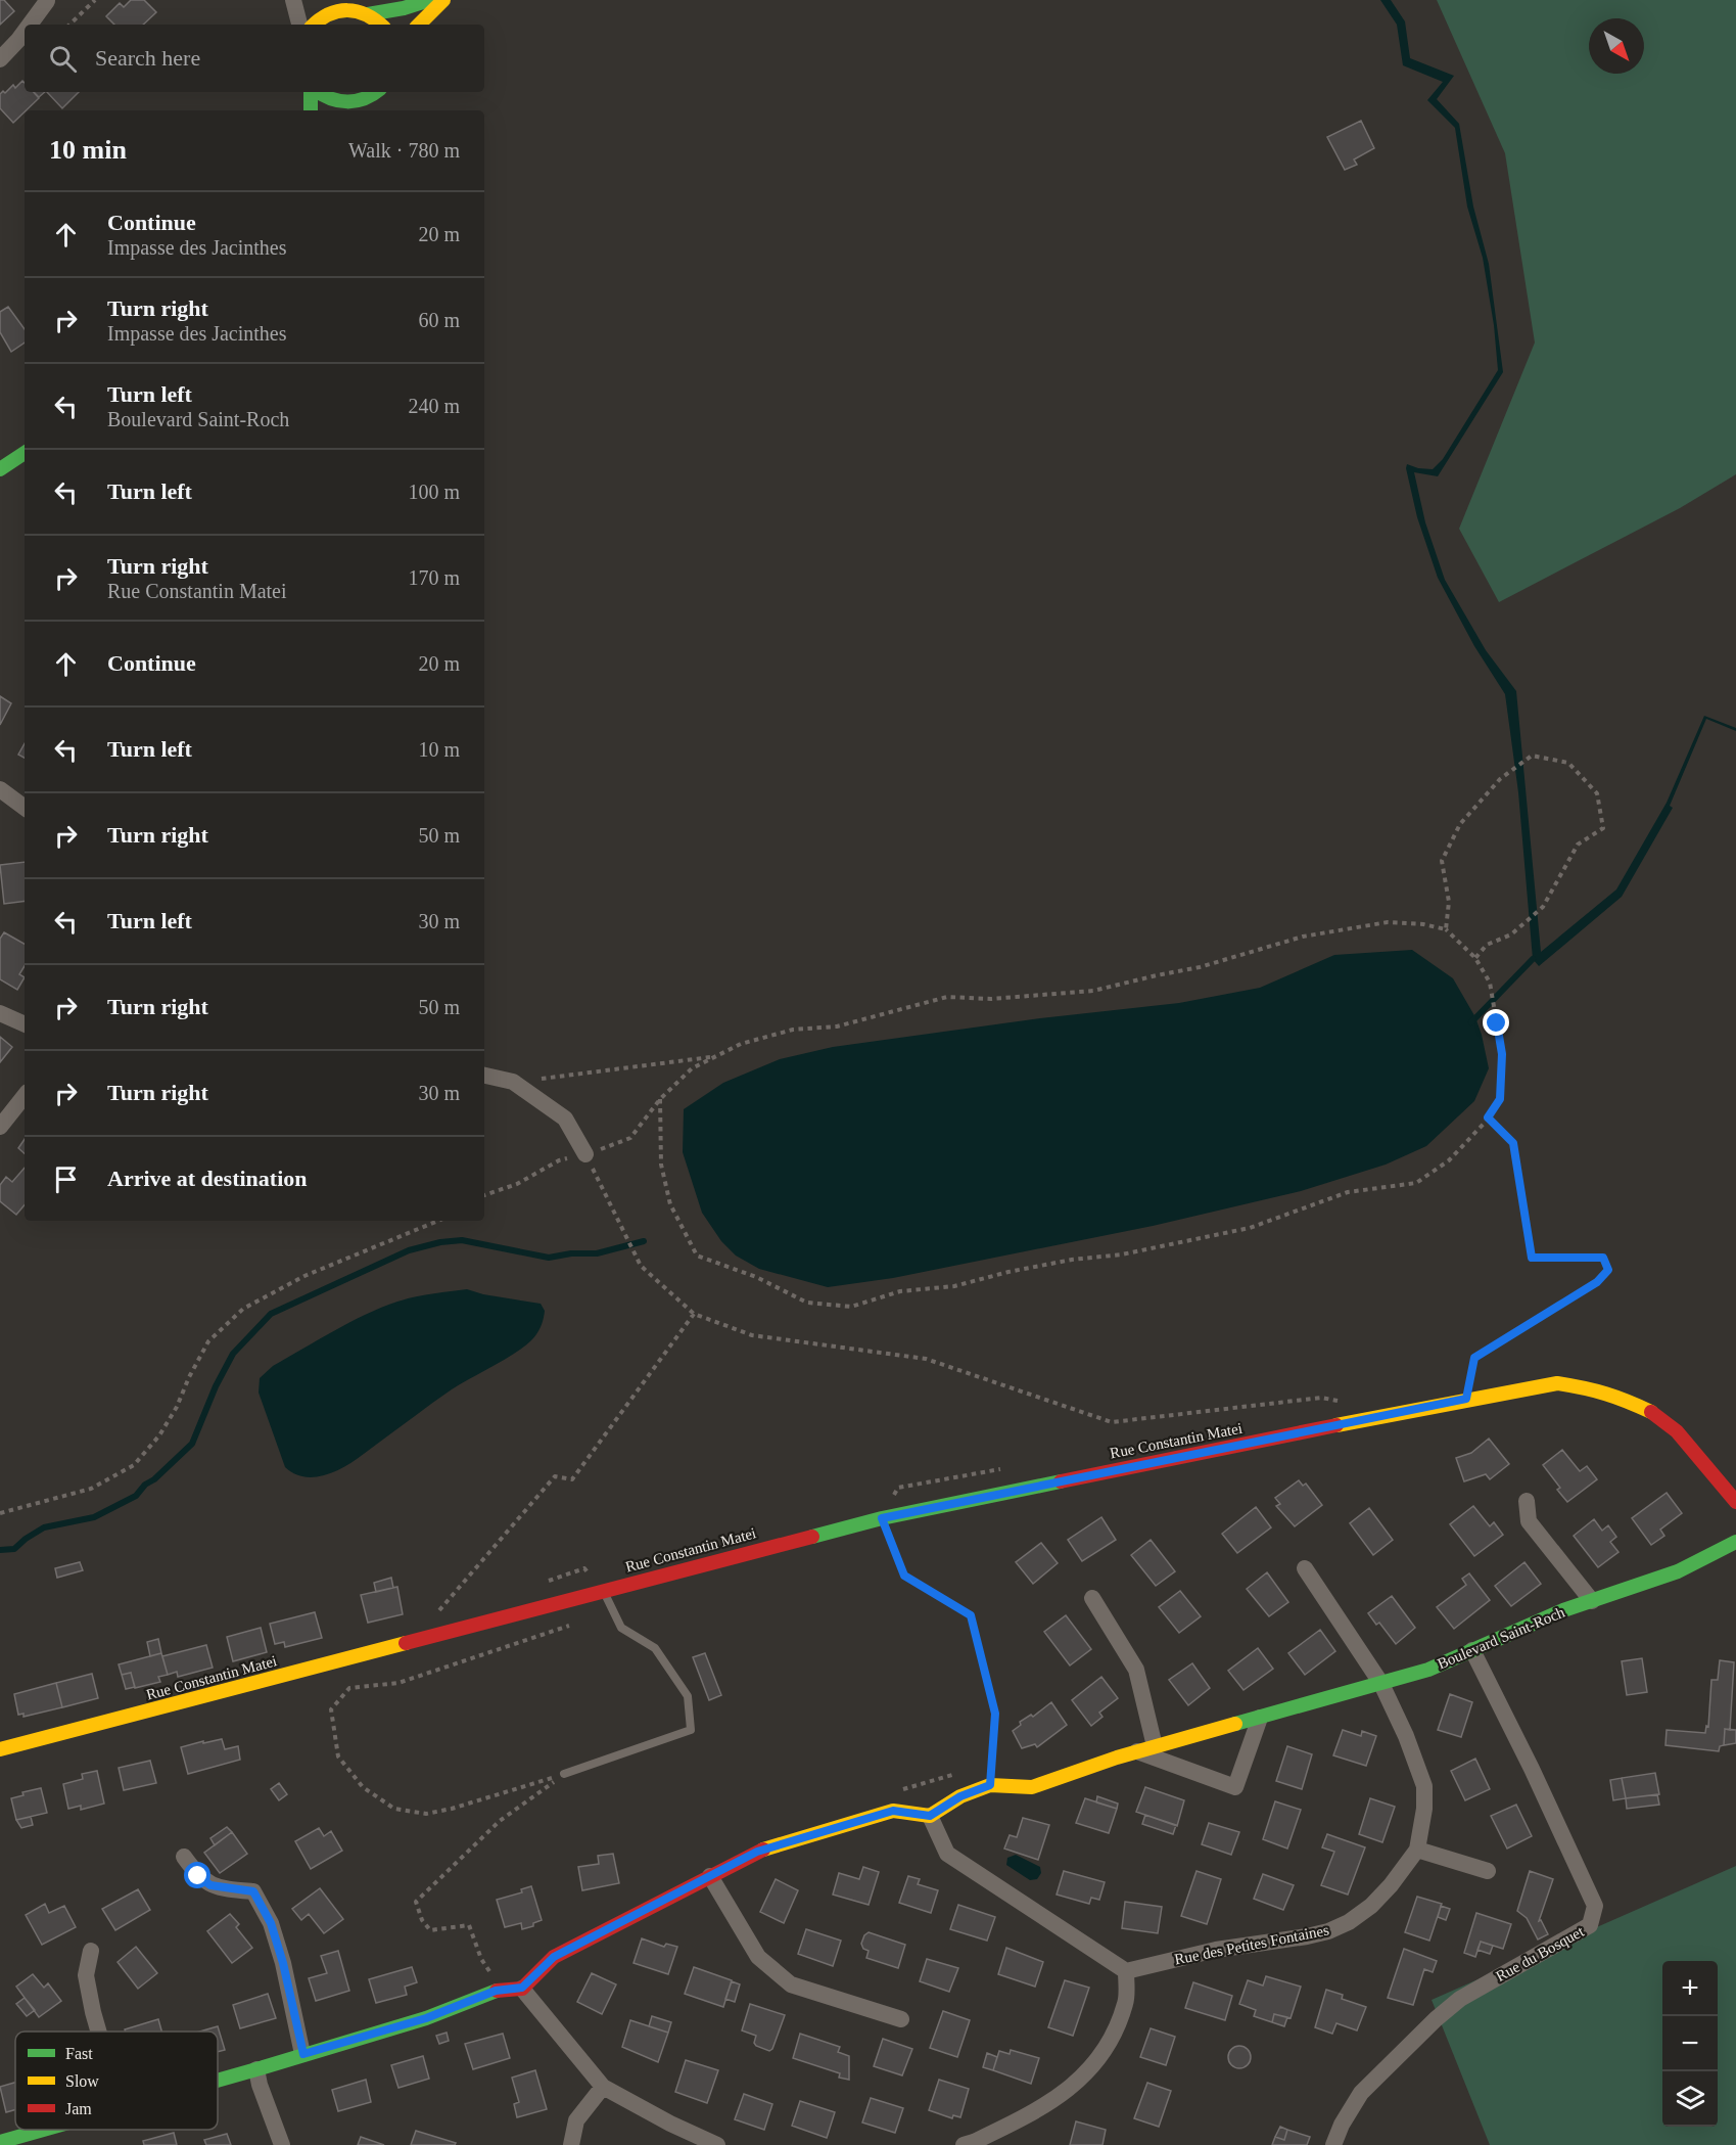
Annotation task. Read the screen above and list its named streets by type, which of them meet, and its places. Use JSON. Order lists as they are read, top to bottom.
{
  "streets": {
    "street": [
      "Rue Constantin Matei",
      "Boulevard Saint-Roch",
      "Rue des Petites Fontaines",
      "Rue du Bosquet"
    ]
  },
  "crossings": [
    ["Boulevard Saint-Roch", "Rue des Petites Fontaines"],
    ["Boulevard Saint-Roch", "Rue du Bosquet"]
  ],
  "legend": ["Fast", "Slow", "Jam"],
  "north": "bottom right",
  "page": {
    "search": "Search here",
    "heading": ["10 min", "Walk · 780 m"],
    "list": [
      ["Continue", "Impasse des Jacinthes", "20 m"],
      ["Turn right", "Impasse des Jacinthes", "60 m"],
      ["Turn left", "Boulevard Saint-Roch", "240 m"],
      ["Turn left", "100 m"],
      ["Turn right", "Rue Constantin Matei", "170 m"],
      ["Continue", "20 m"],
      ["Turn left", "10 m"],
      ["Turn right", "50 m"],
      ["Turn left", "30 m"],
      ["Turn right", "50 m"],
      ["Turn right", "30 m"],
      "Arrive at destination"
    ],
    "map_buttons": ["+", "−"]
  }
}
